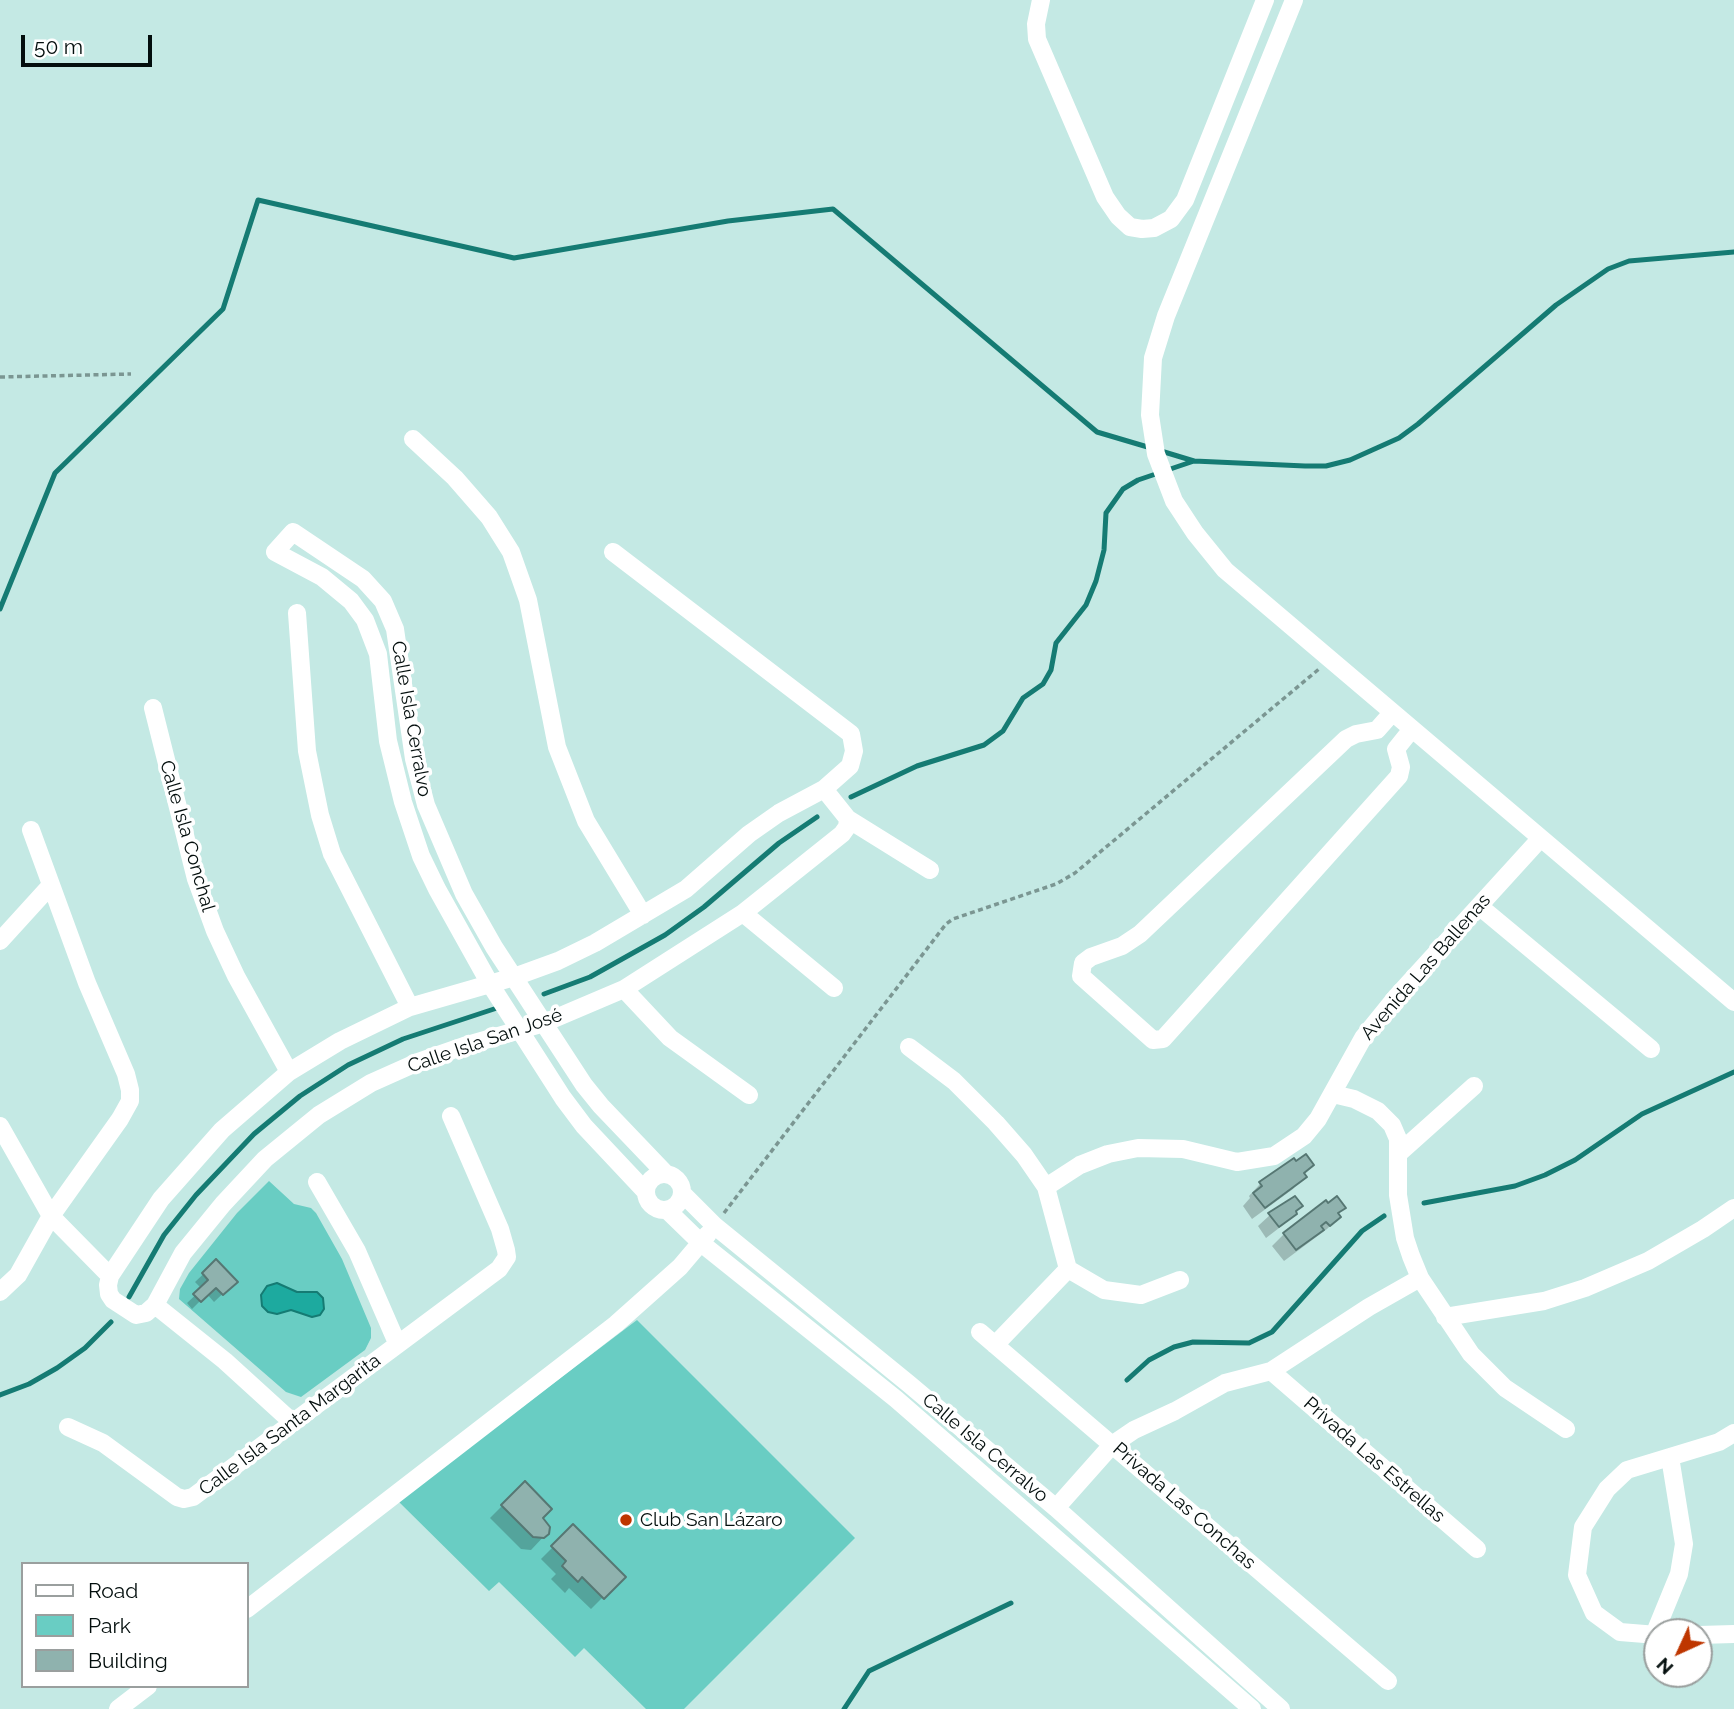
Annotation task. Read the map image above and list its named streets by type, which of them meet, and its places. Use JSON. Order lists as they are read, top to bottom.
{
  "streets": {
    "street": [
      "Calle Isla Cerralvo",
      "Calle Isla Conchal",
      "Avenida Las Ballenas",
      "Calle Isla San José",
      "Calle Isla Santa Margarita",
      "Privada Las Estrellas",
      "Privada Las Conchas"
    ]
  },
  "crossings": [
    ["Calle Isla Cerralvo", "Calle Isla San José"]
  ],
  "places": ["Club San Lázaro"],
  "legend": ["Road", "Park", "Building"],
  "scale_bar": "50 m",
  "north": "bottom left"
}
